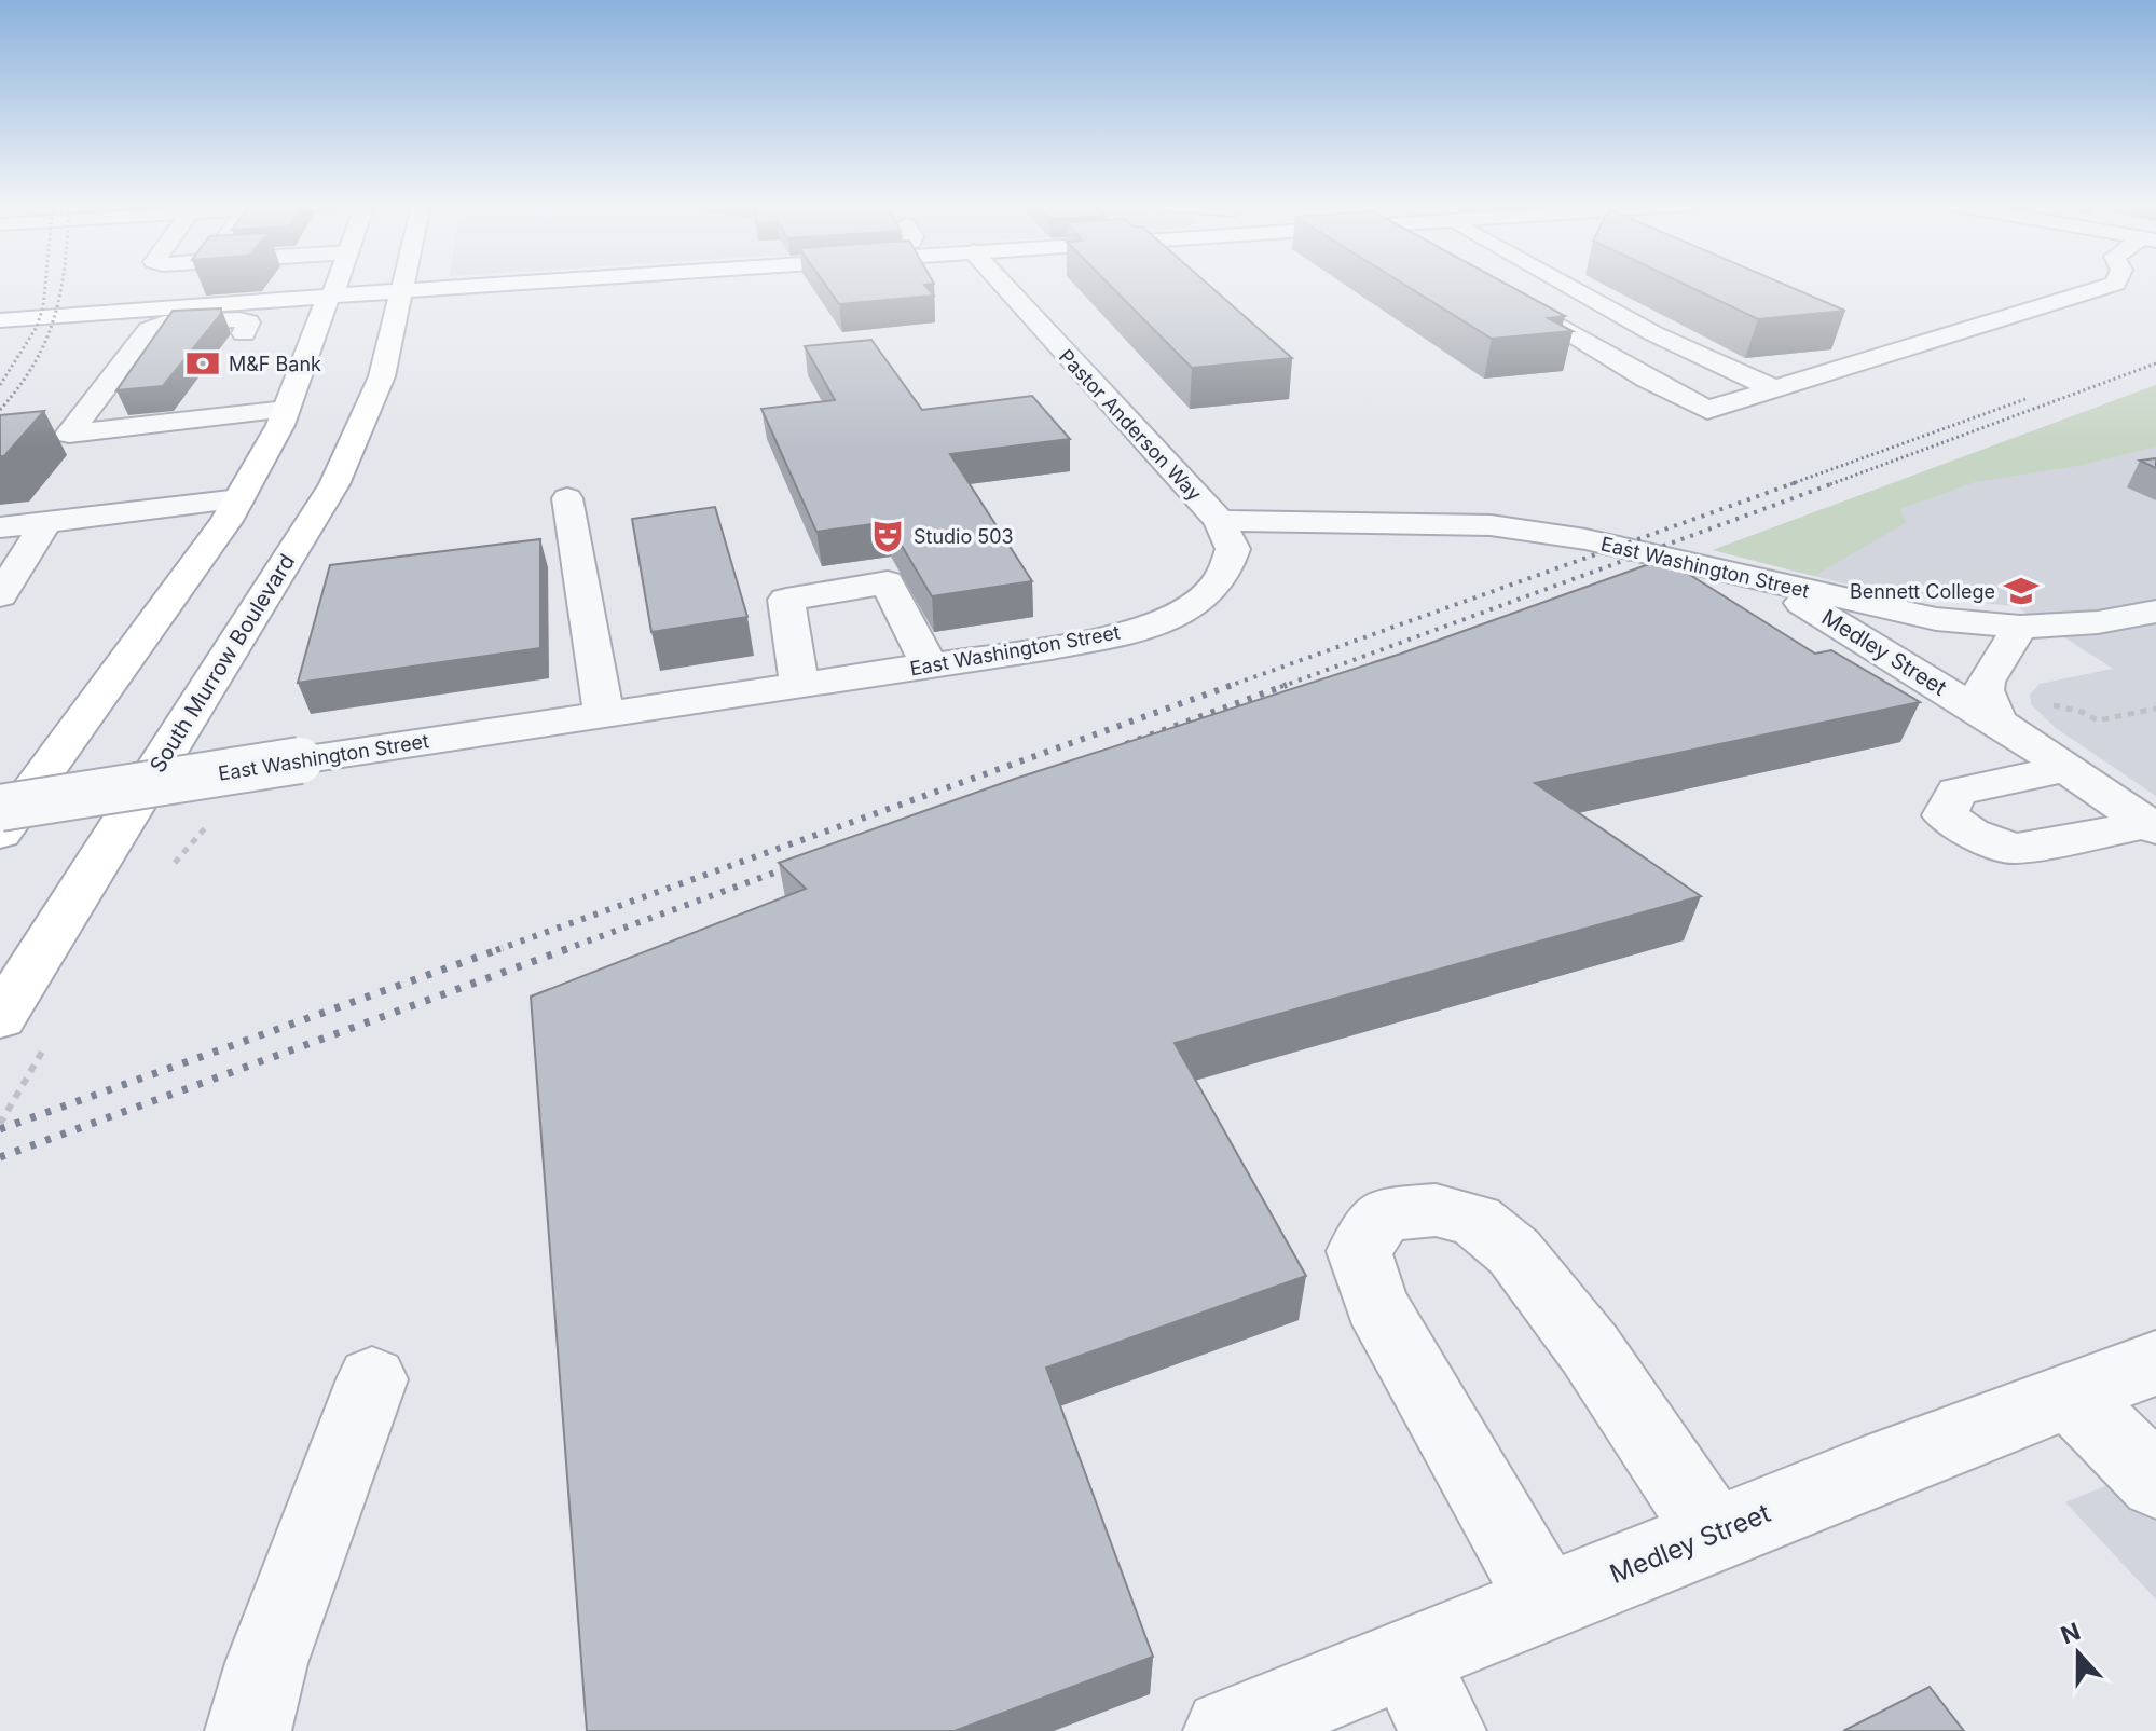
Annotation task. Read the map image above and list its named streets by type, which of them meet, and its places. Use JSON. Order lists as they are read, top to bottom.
{
  "streets": {
    "main road": ["South Murrow Boulevard"],
    "street": ["Pastor Anderson Way", "East Washington Street", "Medley Street"]
  },
  "crossings": [
    ["Pastor Anderson Way", "East Washington Street"],
    ["East Washington Street", "Medley Street"]
  ],
  "places": {
    "bank": ["M&F Bank"],
    "theatre": ["Studio 503"],
    "school or university": ["Bennett College"]
  },
  "north": "top"
}
